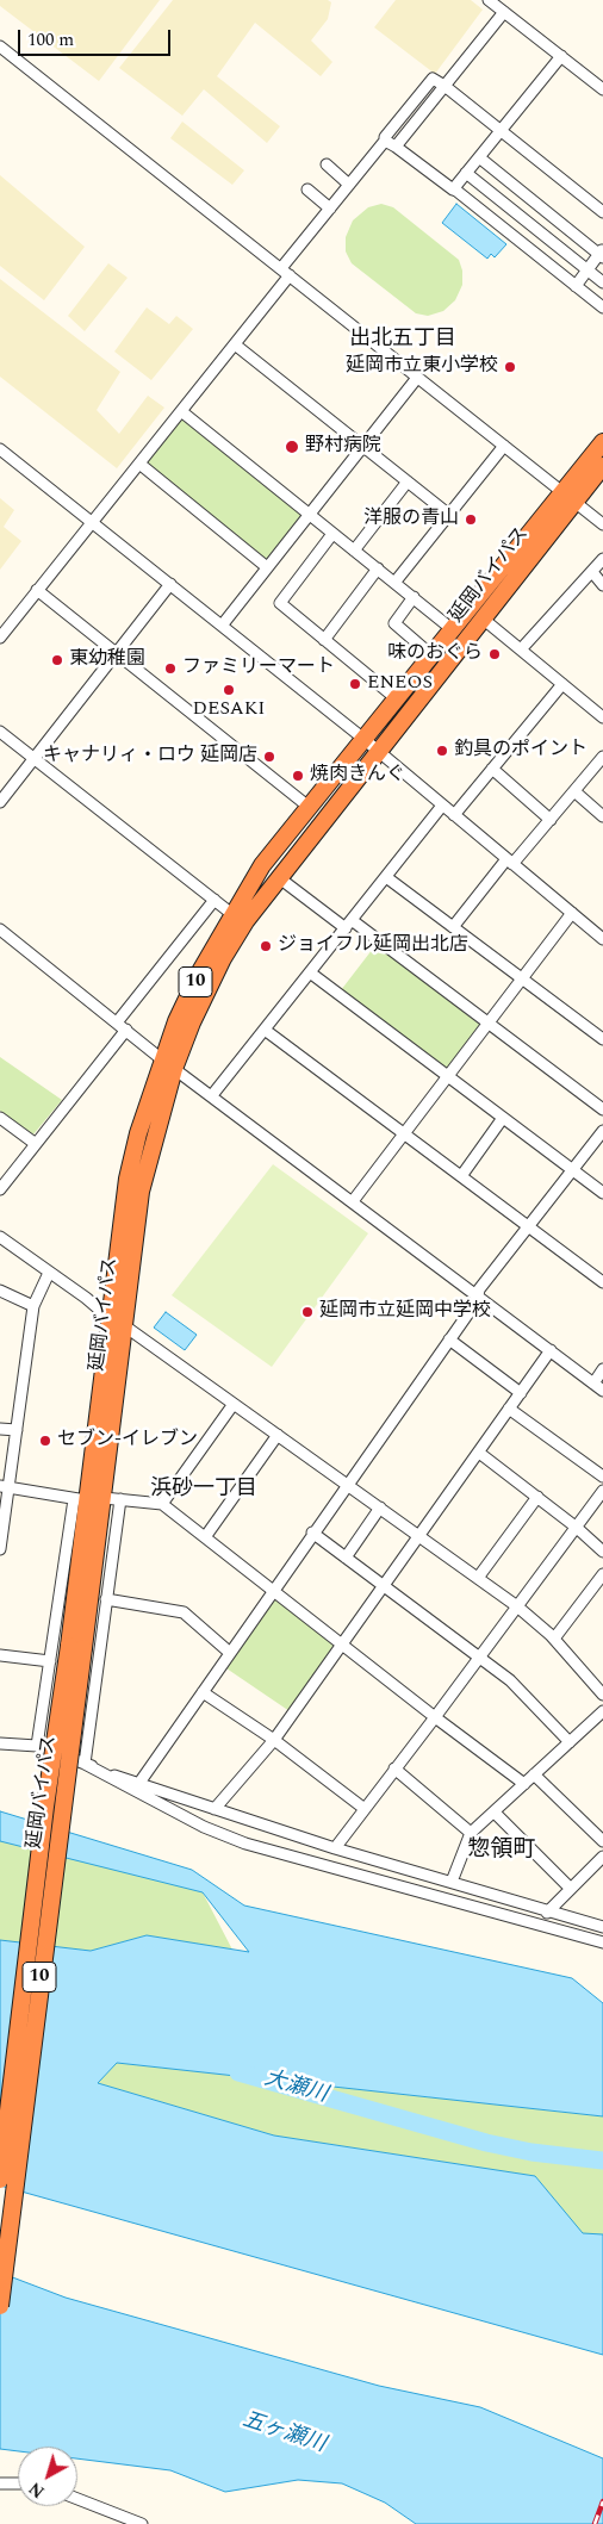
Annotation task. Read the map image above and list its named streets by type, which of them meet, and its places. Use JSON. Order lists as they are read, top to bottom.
{
  "streets": {
    "highway": ["延岡バイパス", "10"]
  },
  "districts": ["出北五丁目", "浜砂一丁目", "惣領町"],
  "water": ["大瀬川", "五ヶ瀬川"],
  "places": [
    "延岡市立東小学校",
    "野村病院",
    "洋服の青山",
    "味のおぐら",
    "東幼稚園",
    "ファミリーマート",
    "ENEOS",
    "DESAKI",
    "釣具のポイント",
    "キャナリィ・ロウ 延岡店",
    "焼肉きんぐ",
    "ジョイフル延岡出北店",
    "延岡市立延岡中学校",
    "セブン-イレブン"
  ],
  "scale_bar": "100 m",
  "north": "bottom left"
}
